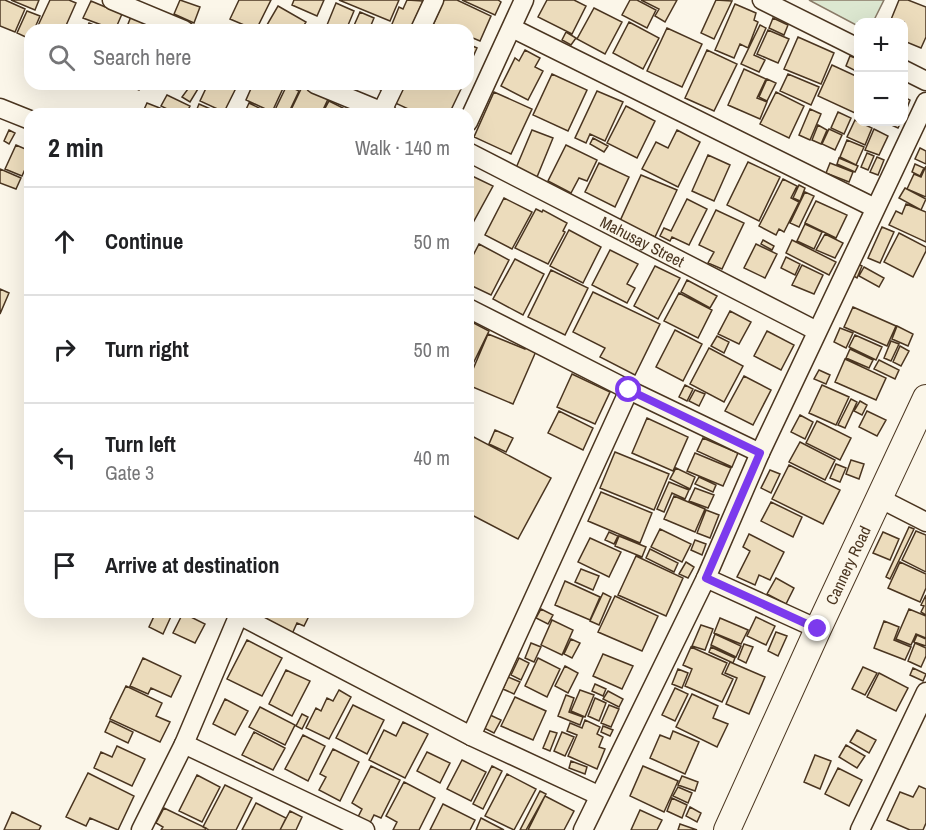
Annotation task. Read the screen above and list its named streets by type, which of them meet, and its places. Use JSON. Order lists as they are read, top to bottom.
{
  "streets": {
    "main road": ["Cannery Road"],
    "street": ["Mahusay Street"]
  },
  "page": {
    "map_buttons": ["+", "−"],
    "search": "Search here",
    "heading": ["2 min", "Walk · 140 m"],
    "list": [
      ["Continue", "50 m"],
      ["Turn right", "50 m"],
      ["Turn left", "Gate 3", "40 m"],
      "Arrive at destination"
    ]
  }
}
